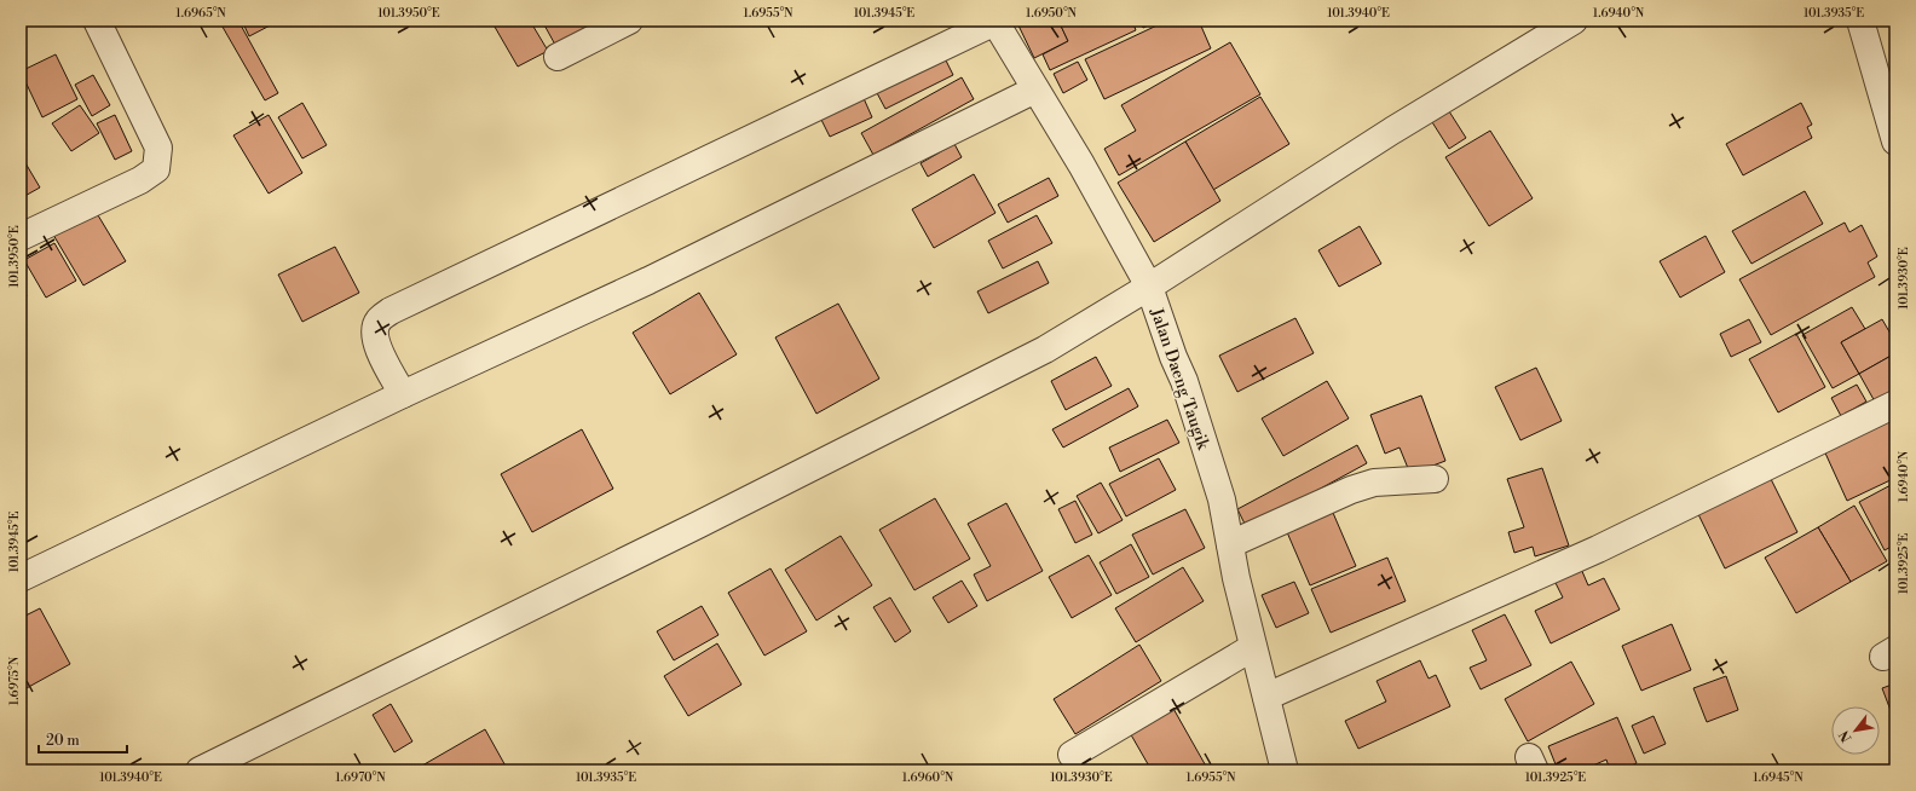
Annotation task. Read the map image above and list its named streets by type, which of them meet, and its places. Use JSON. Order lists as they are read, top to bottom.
{
  "streets": {
    "street": ["Jalan Daeng Taugik"]
  },
  "scale_bar": "20 m",
  "north": "bottom left",
  "coordinates": [
    "1.6965°N",
    "101.3950°E",
    "1.6955°N",
    "101.3945°E",
    "1.6950°N",
    "101.3940°E",
    "1.6940°N",
    "101.3935°E",
    "101.3930°E",
    "101.3925°E",
    "1.6975°N",
    "1.6970°N",
    "1.6960°N",
    "1.6945°N"
  ]
}
